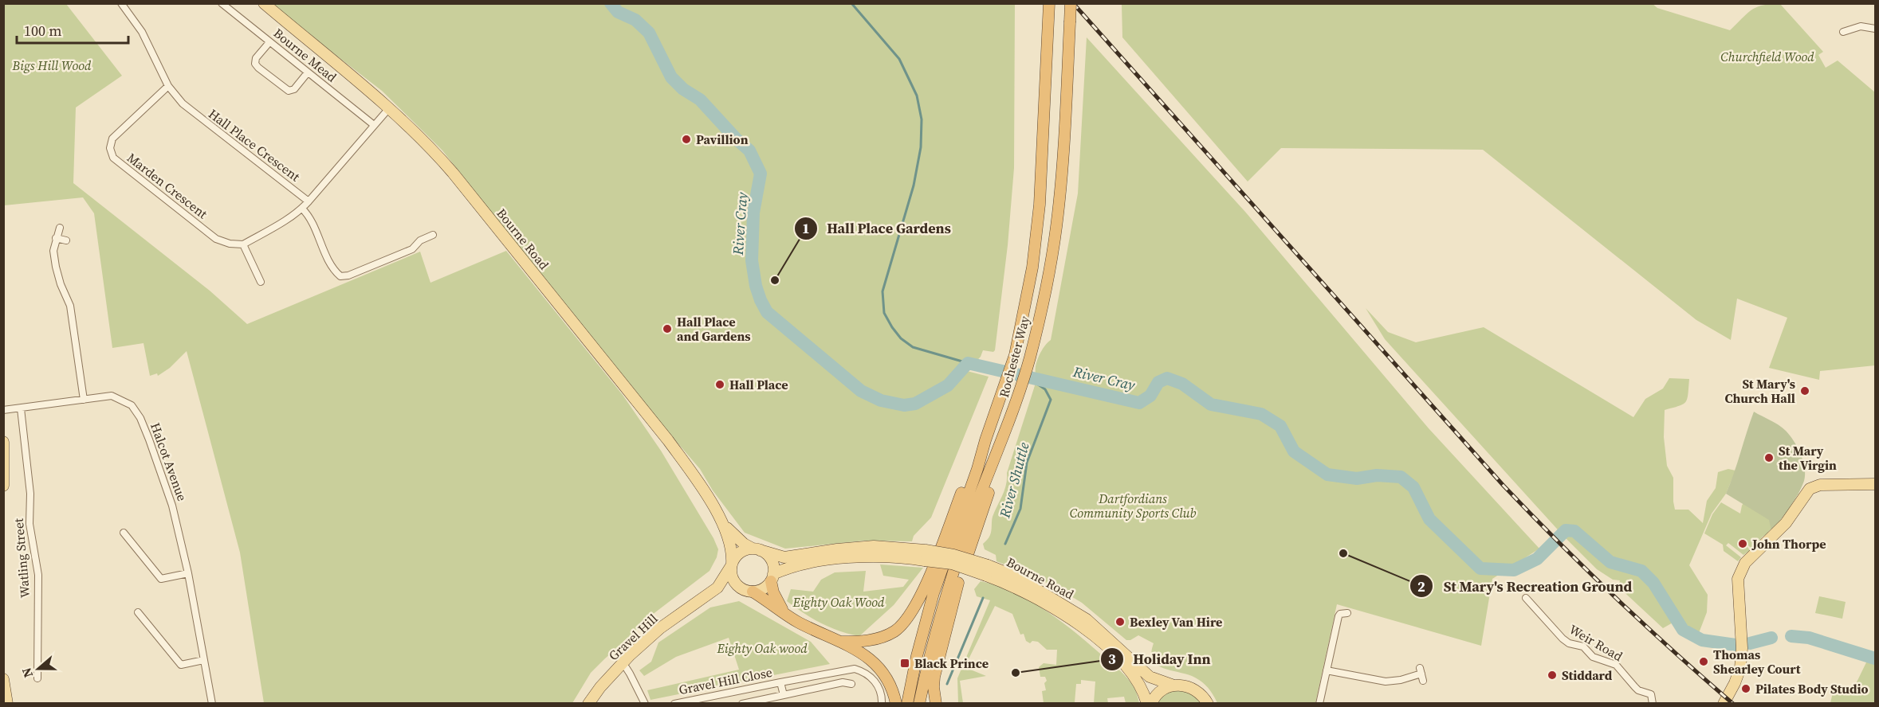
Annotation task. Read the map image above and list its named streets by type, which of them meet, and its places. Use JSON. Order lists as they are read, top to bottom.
{
  "streets": {
    "highway": ["Rochester Way"],
    "main road": ["Bourne Road", "Gravel Hill"],
    "street": [
      "Bourne Mead",
      "Hall Place Crescent",
      "Marden Crescent",
      "Halcot Avenue",
      "Watling Street",
      "Weir Road",
      "Gravel Hill Close"
    ]
  },
  "crossings": [
    ["Hall Place Crescent", "Marden Crescent"],
    ["Bourne Road", "Gravel Hill"],
    ["Halcot Avenue", "Watling Street"]
  ],
  "water": ["River Cray", "River Shuttle"],
  "parks": [
    "Churchfield Wood",
    "Bigs Hill Wood",
    "Dartfordians Community Sports Club",
    "Eighty Oak Wood",
    "Eighty Oak wood"
  ],
  "places": {
    "other": [
      "Pavillion",
      "Hall Place Gardens",
      "Hall Place and Gardens",
      "Hall Place",
      "St Mary's Church Hall",
      "St Mary the Virgin",
      "John Thorpe",
      "St Mary's Recreation Ground",
      "Bexley Van Hire",
      "Thomas Shearley Court",
      "Holiday Inn",
      "Stiddard",
      "Pilates Body Studio"
    ],
    "transit": ["Black Prince"]
  },
  "scale_bar": "100 m",
  "north": "left"
}
